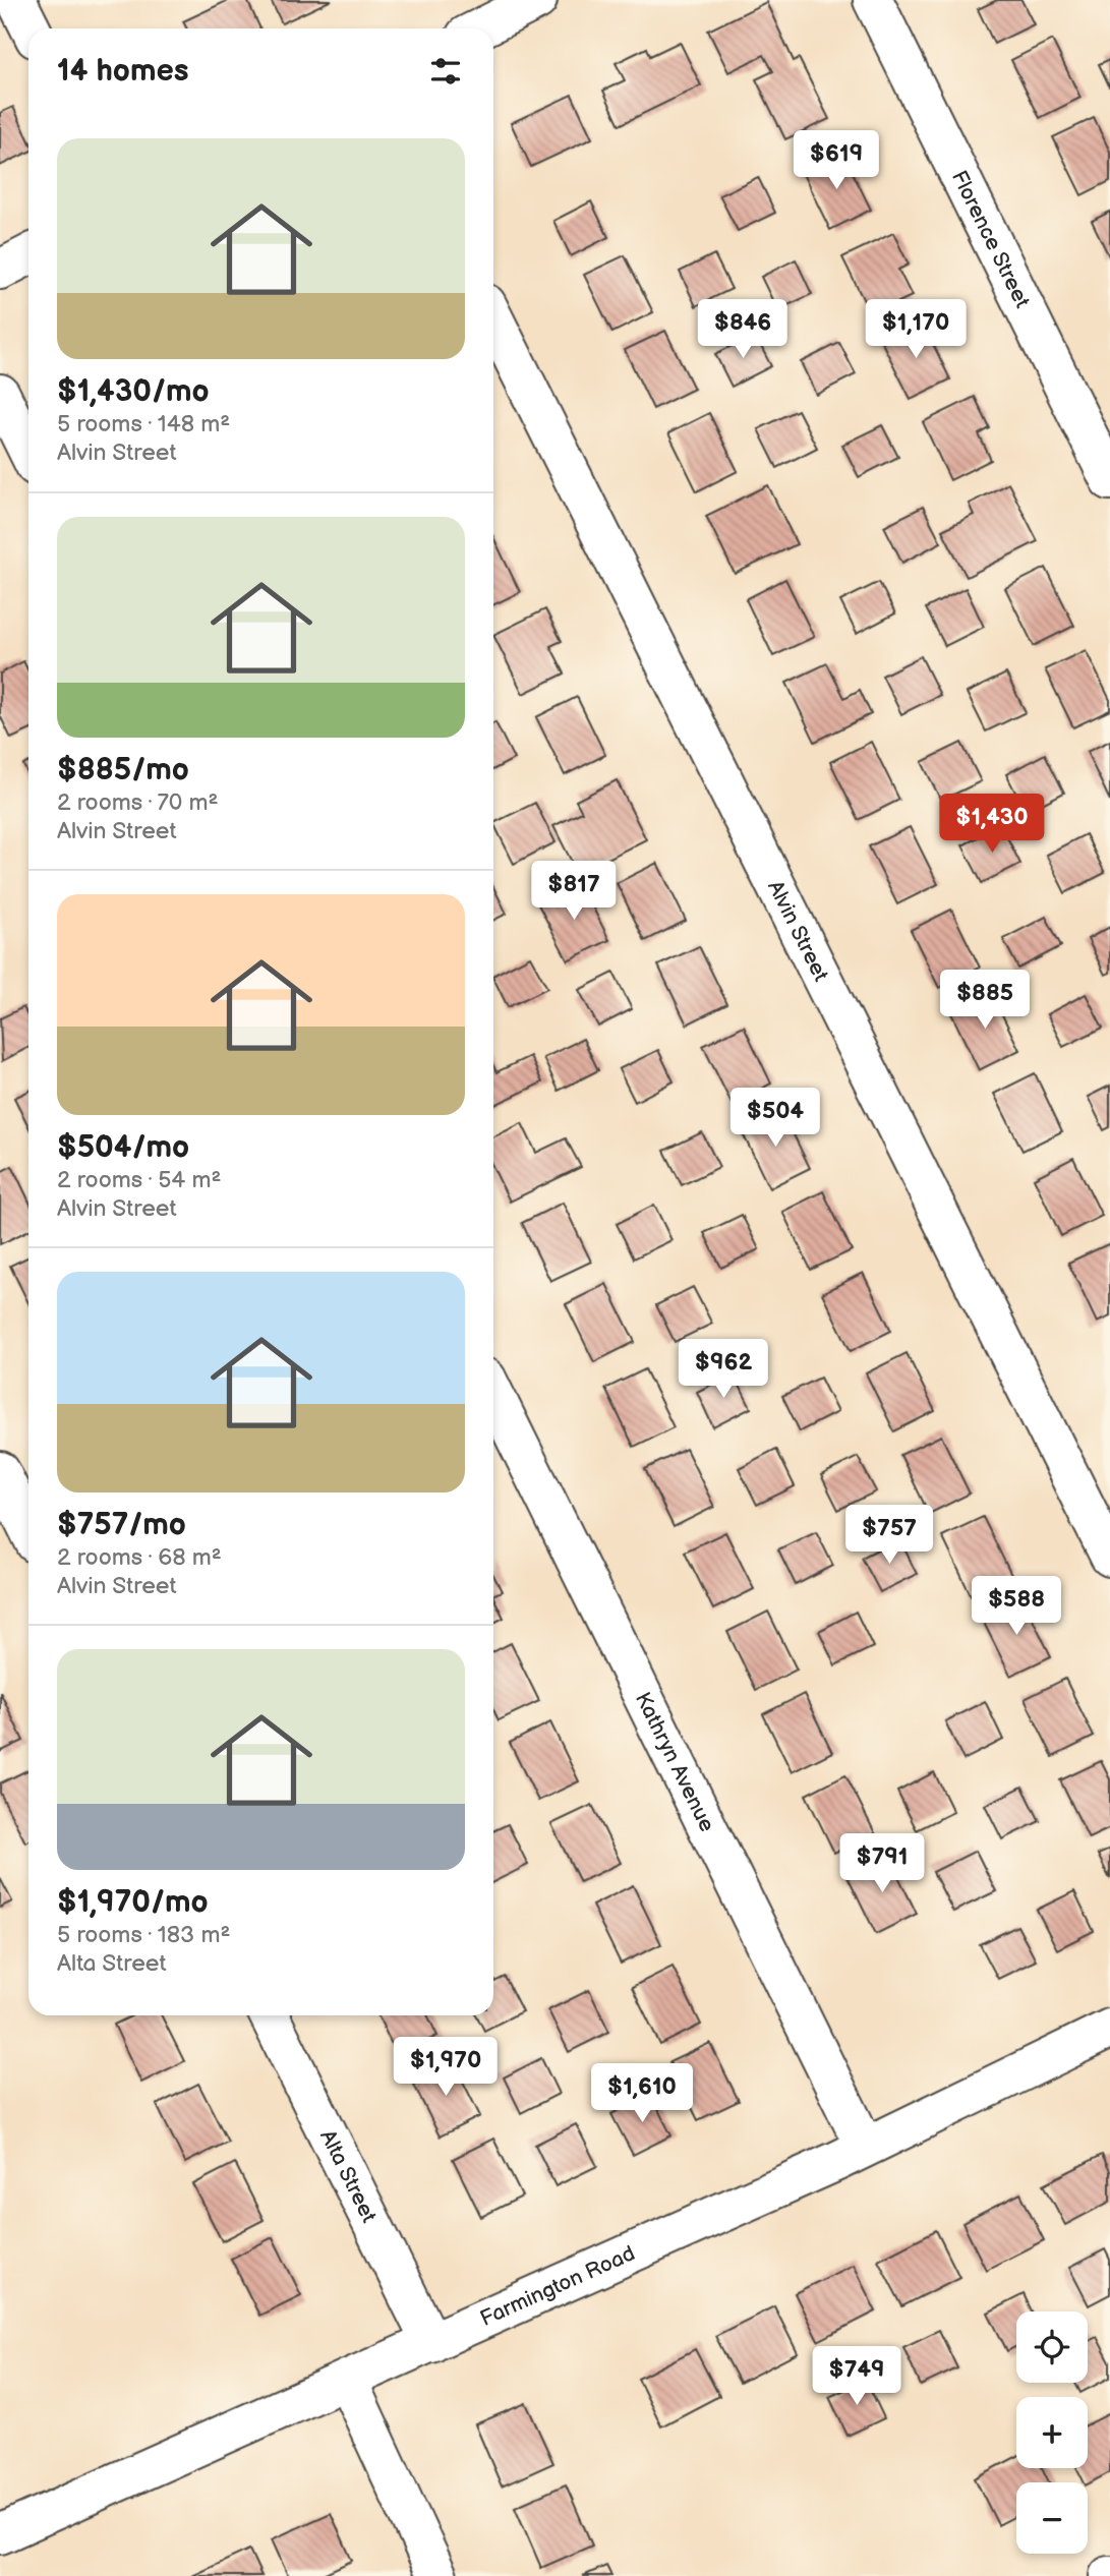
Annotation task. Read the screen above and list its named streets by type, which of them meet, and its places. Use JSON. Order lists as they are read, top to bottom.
{
  "streets": {
    "street": [
      "Florence Street",
      "Alvin Street",
      "Kathryn Avenue",
      "Alta Street",
      "Farmington Road"
    ]
  },
  "crossings": [
    ["Kathryn Avenue", "Farmington Road"],
    ["Alta Street", "Farmington Road"]
  ],
  "page": {
    "heading": "14 homes",
    "list": [
      {
        "name": "$1,430/mo",
        "note": "5 rooms · 148 m² · Alvin Street"
      },
      {
        "name": "$885/mo",
        "note": "2 rooms · 70 m² · Alvin Street"
      },
      {
        "name": "$504/mo",
        "note": "2 rooms · 54 m² · Alvin Street"
      },
      {
        "name": "$757/mo",
        "note": "2 rooms · 68 m² · Alvin Street"
      },
      {
        "name": "$1,970/mo",
        "note": "5 rooms · 183 m² · Alta Street"
      }
    ],
    "price": [
      "$619",
      "$846",
      "$1,170",
      "$1,430",
      "$817",
      "$885",
      "$504",
      "$962",
      "$757",
      "$588",
      "$791",
      "$1,970",
      "$1,610",
      "$749"
    ],
    "map_buttons": ["+", "−"]
  }
}
